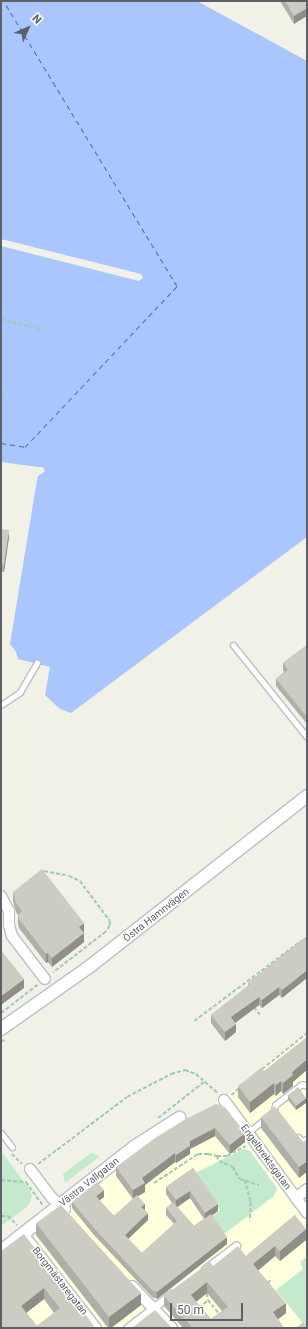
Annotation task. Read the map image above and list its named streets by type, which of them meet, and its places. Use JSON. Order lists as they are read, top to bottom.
{
  "streets": {
    "street": [
      "Östra Hamnvägen",
      "Engelbrektsgatan",
      "Västra Vallgatan",
      "Borgmästaregatan"
    ]
  },
  "crossings": [
    ["Västra Vallgatan", "Borgmästaregatan"]
  ],
  "scale_bar": "50 m",
  "north": "top right"
}
